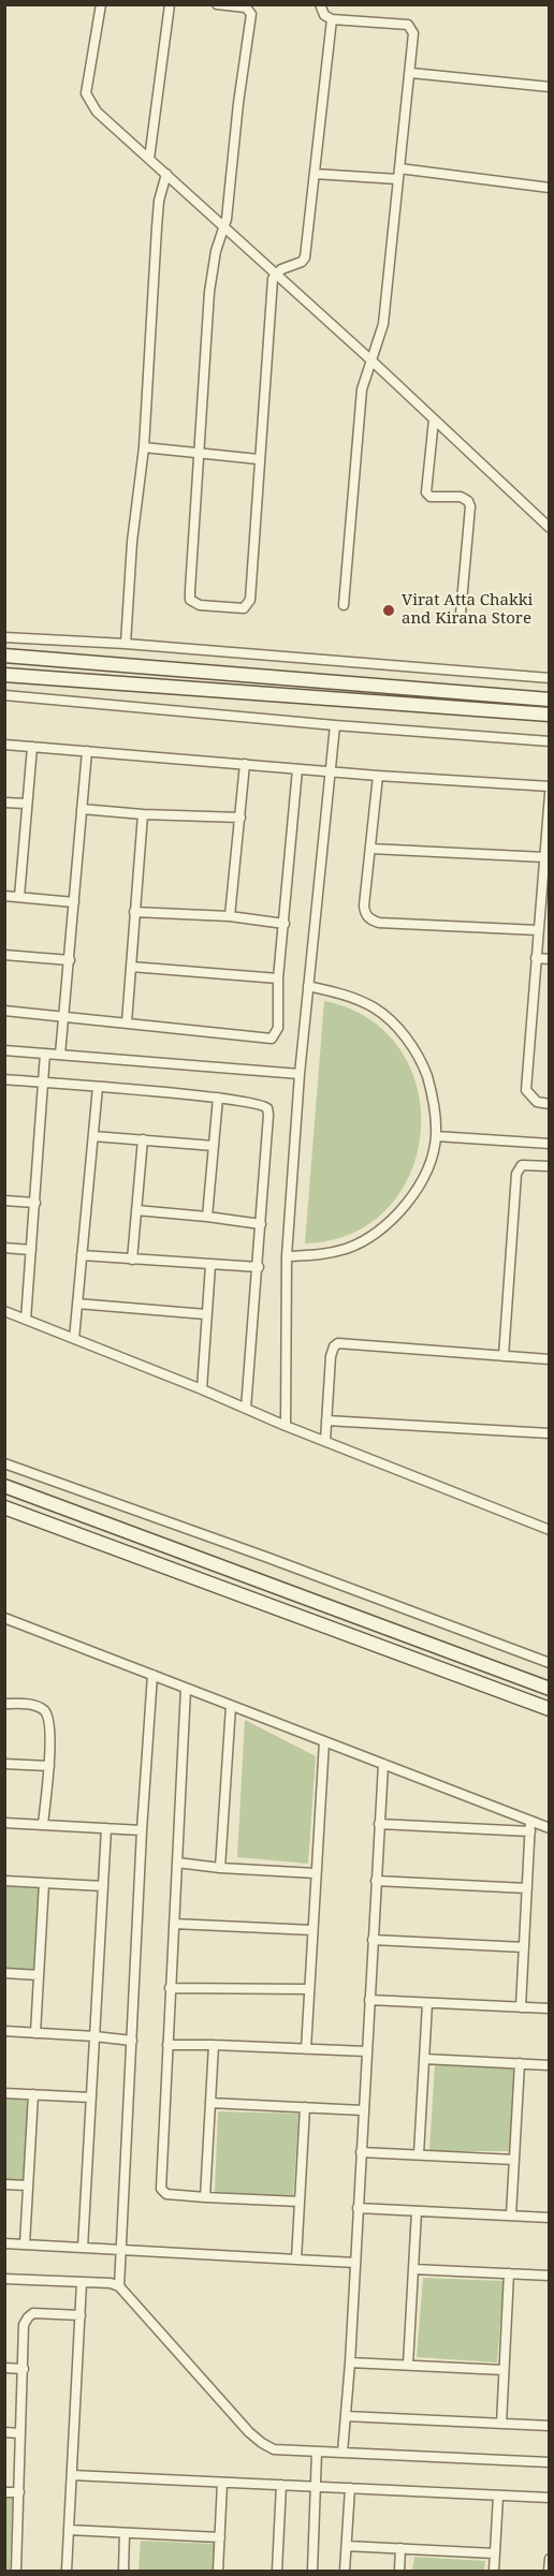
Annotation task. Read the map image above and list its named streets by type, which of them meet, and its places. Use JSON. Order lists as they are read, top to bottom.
{
  "places": ["Virat Atta Chakki and Kirana Store"]
}
